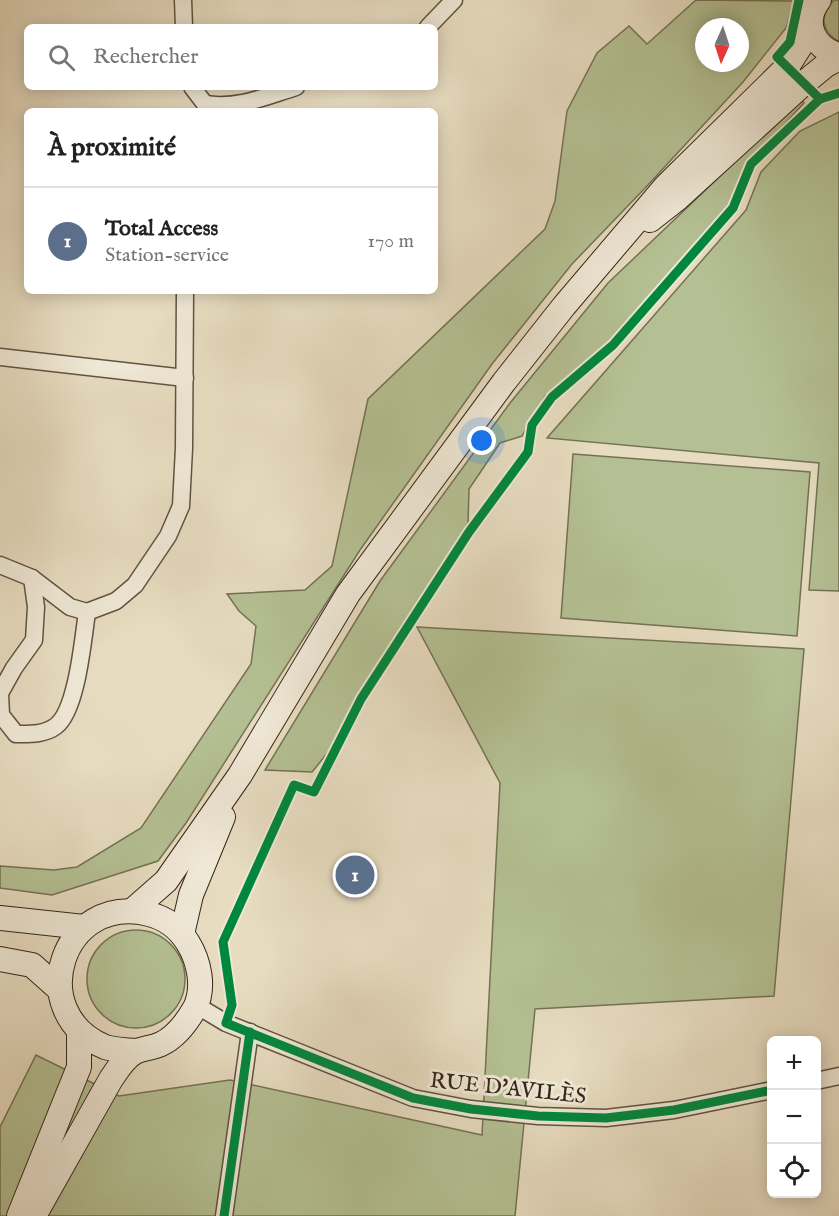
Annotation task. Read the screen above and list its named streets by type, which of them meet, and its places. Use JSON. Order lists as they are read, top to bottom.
{
  "streets": {
    "street": ["RUE D'AVILÈS"]
  },
  "north": "bottom",
  "page": {
    "search": "Rechercher",
    "heading": "À proximité",
    "list": [
      {
        "mark": "1",
        "name": "Total Access",
        "note": "Station-service",
        "value": "170 m"
      }
    ],
    "pins": "1",
    "map_buttons": ["+", "−"]
  }
}
